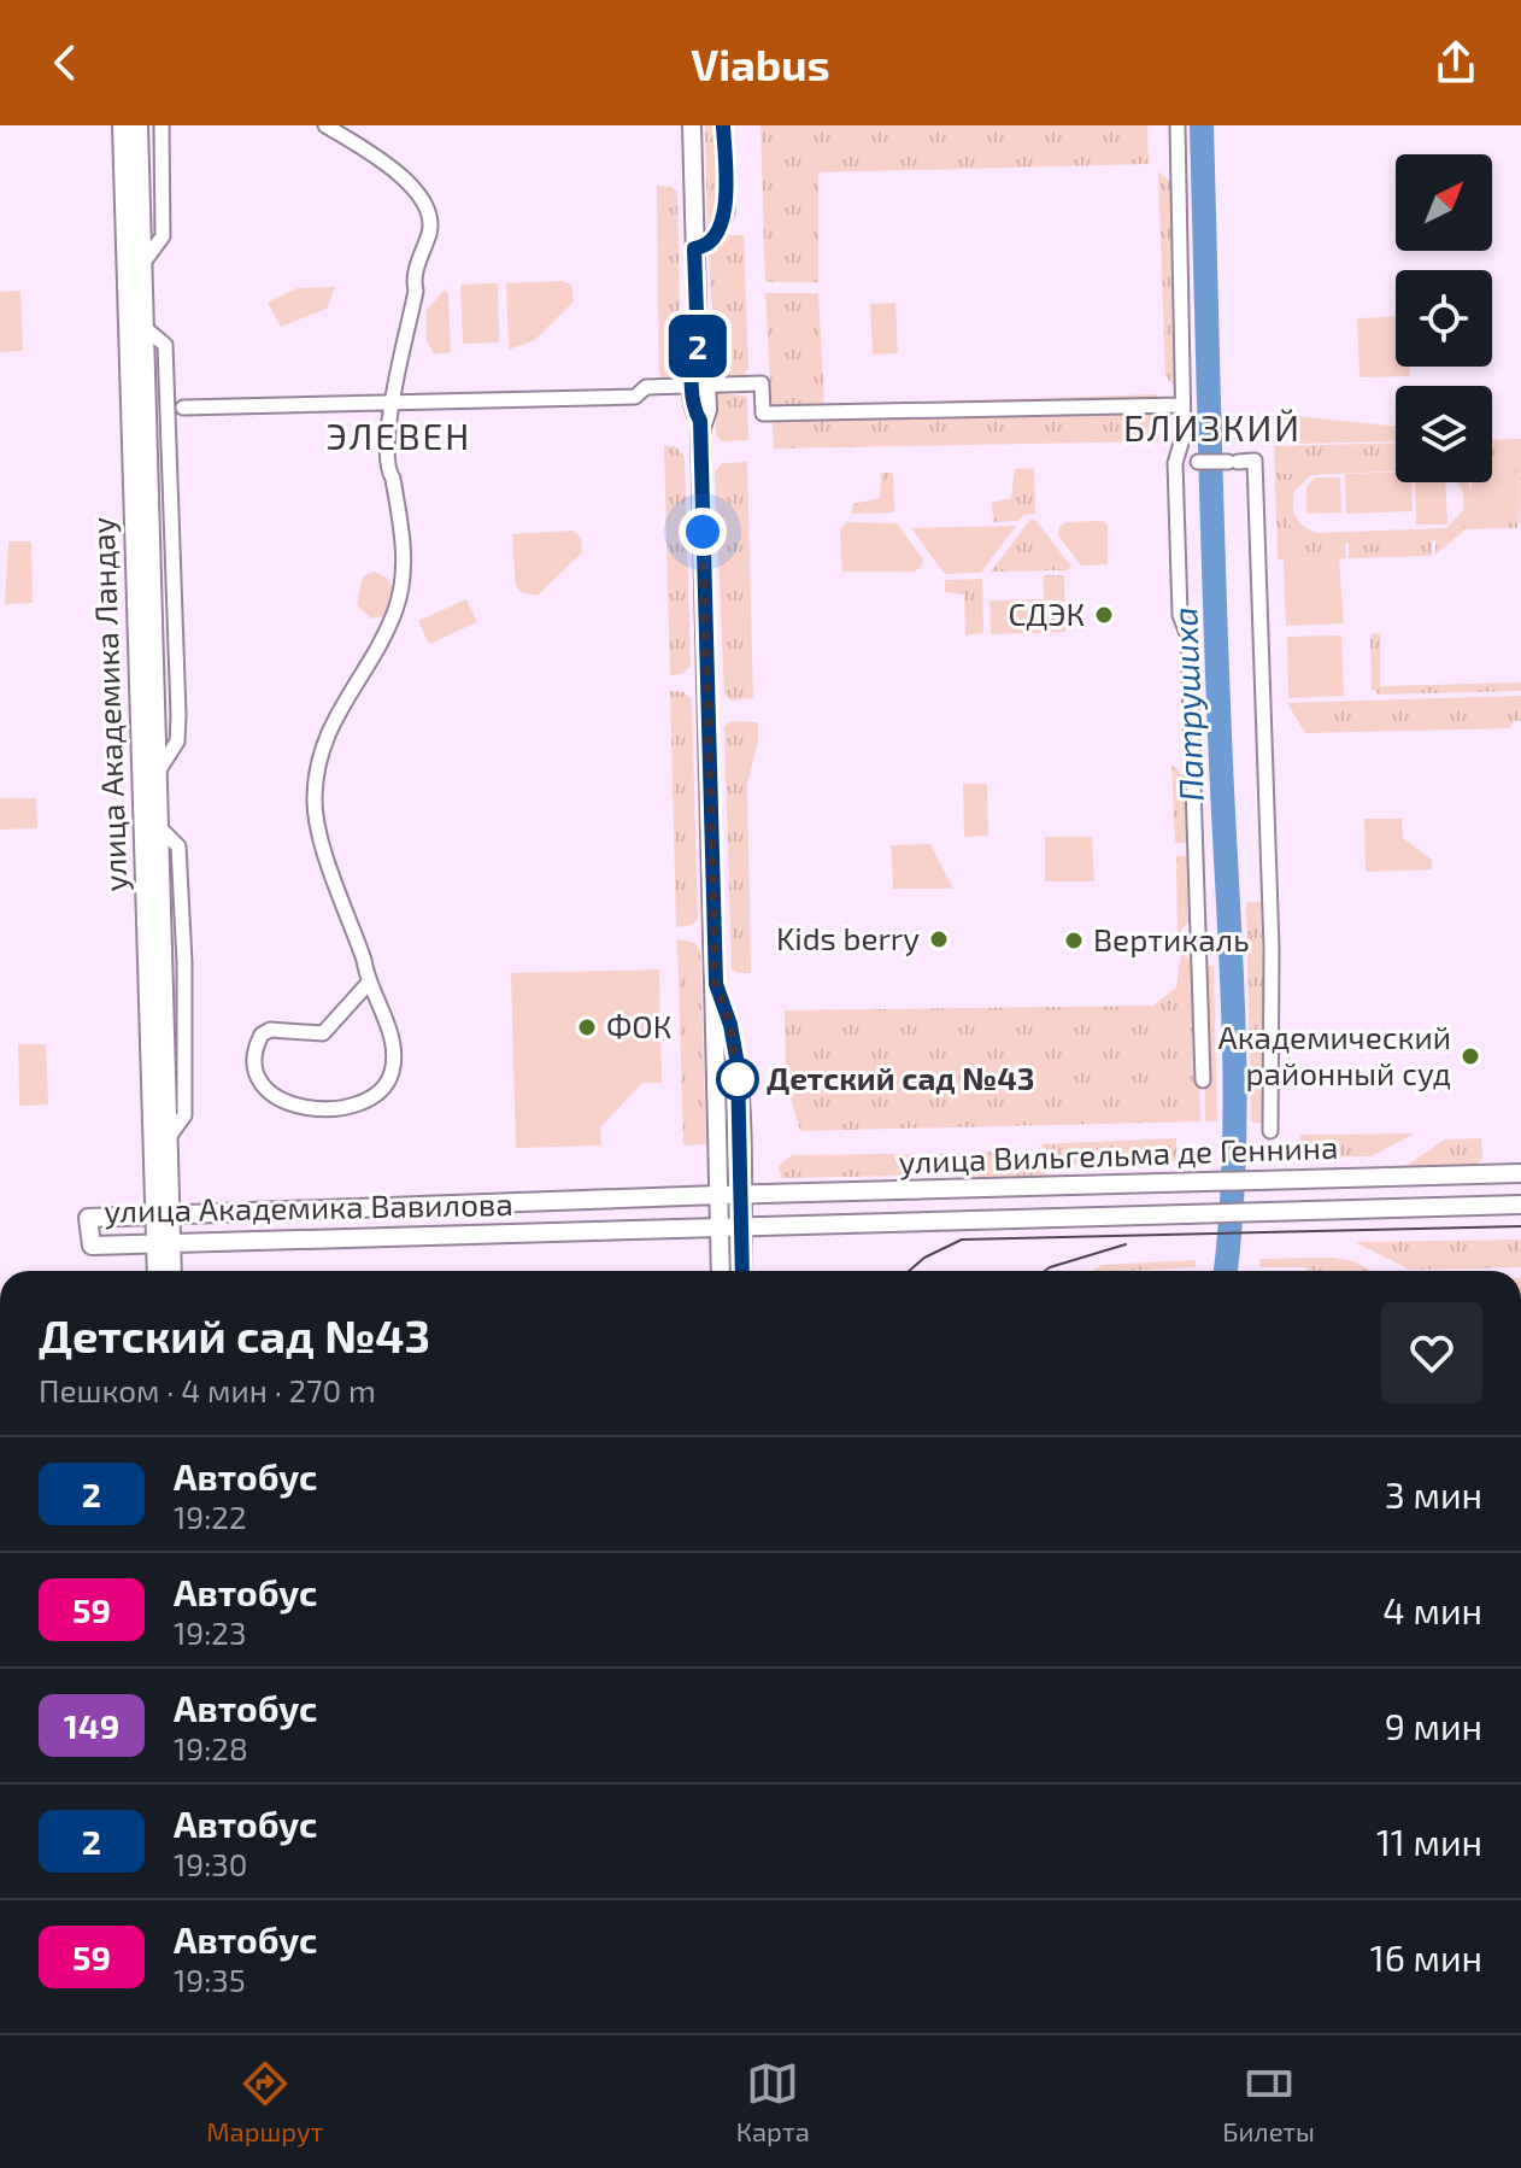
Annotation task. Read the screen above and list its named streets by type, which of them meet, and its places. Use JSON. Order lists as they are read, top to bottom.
{
  "streets": {
    "street": ["улица Академика Ландау", "улица Вильгельма де Геннина", "улица Академика Вавилова"]
  },
  "crossings": [
    ["улица Академика Ландау", "улица Академика Вавилова"],
    ["улица Вильгельма де Геннина", "улица Академика Вавилова"]
  ],
  "districts": ["БЛИЗКИЙ", "ЭЛЕВЕН"],
  "water": ["Патрушиха"],
  "places": [
    "СДЭК",
    "Kids berry",
    "Вертикаль",
    "ФОК",
    "Академический районный суд",
    "Детский сад №43"
  ],
  "lines": ["bus line 2"],
  "north": "top right",
  "page": {
    "header": "Viabus",
    "on_map": "2",
    "heading": ["Детский сад №43", "Пешком · 4 мин · 270 m"],
    "list": [
      {
        "mark": "2",
        "name": "Автобус",
        "note": "19:22",
        "value": "3 мин"
      },
      {
        "mark": "59",
        "name": "Автобус",
        "note": "19:23",
        "value": "4 мин"
      },
      {
        "mark": "149",
        "name": "Автобус",
        "note": "19:28",
        "value": "9 мин"
      },
      {
        "mark": "2",
        "name": "Автобус",
        "note": "19:30",
        "value": "11 мин"
      },
      {
        "mark": "59",
        "name": "Автобус",
        "note": "19:35",
        "value": "16 мин"
      }
    ],
    "tabs": ["Маршрут", "Карта", "Билеты"]
  }
}
